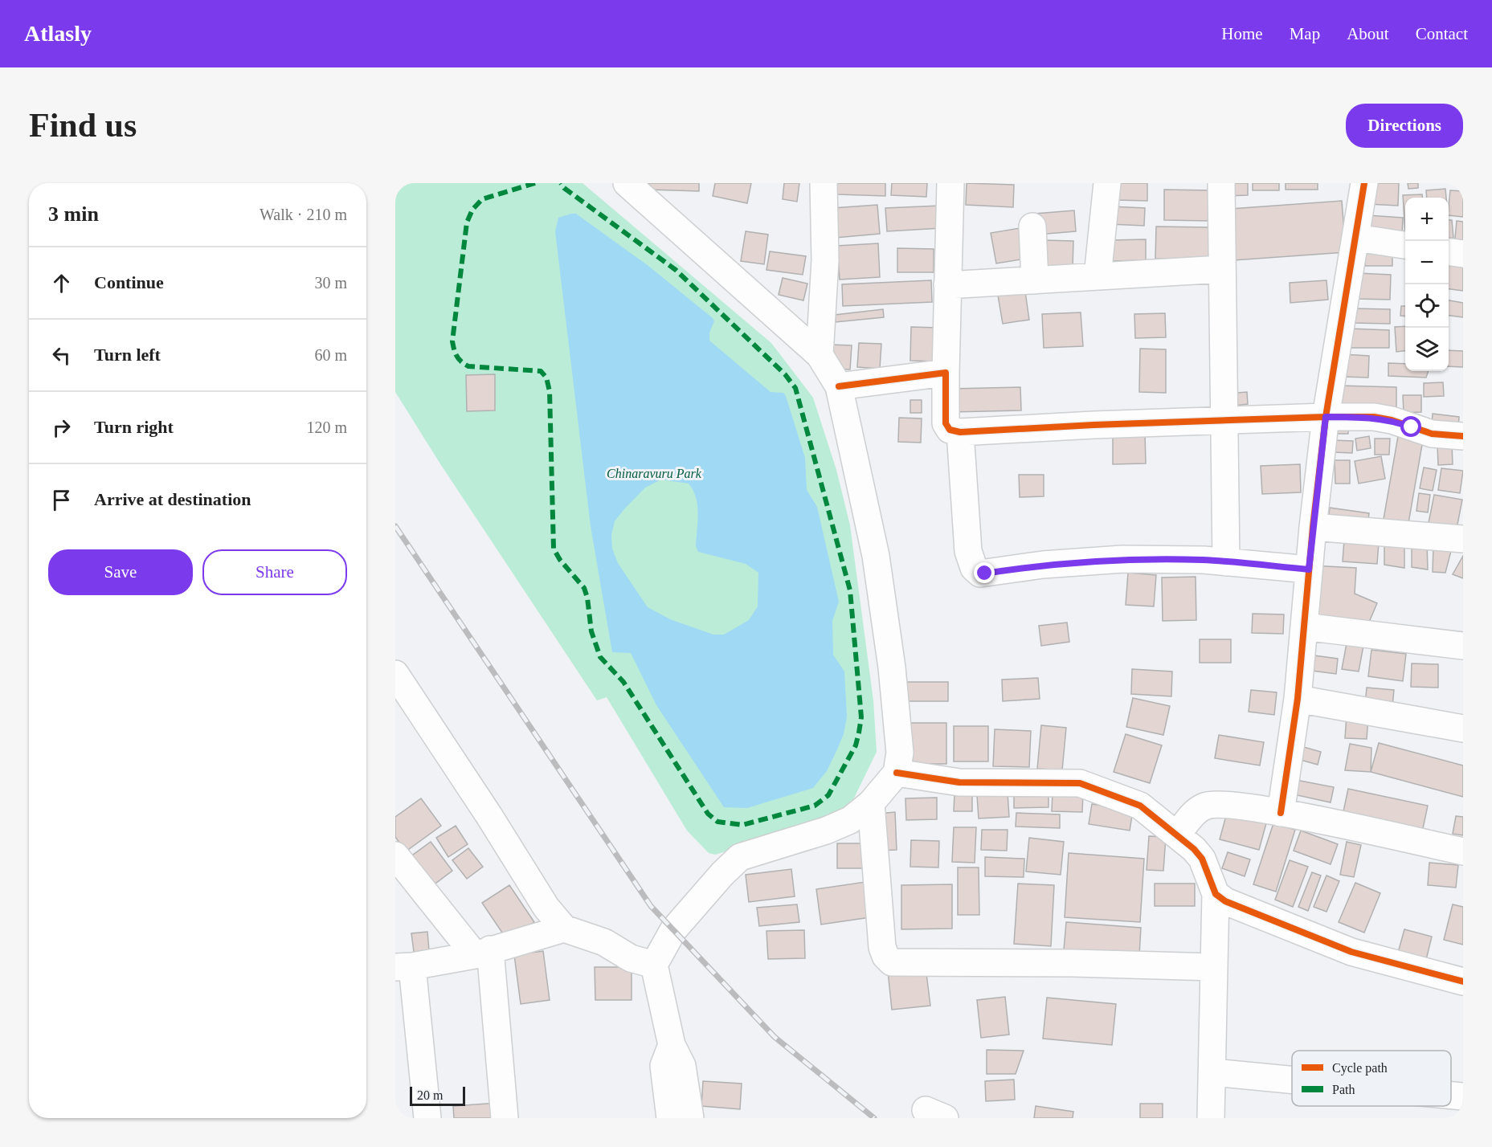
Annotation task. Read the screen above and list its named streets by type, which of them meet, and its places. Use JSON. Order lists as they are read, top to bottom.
{
  "parks": ["Chinaravuru Park"],
  "legend": ["Cycle path", "Path"],
  "scale_bar": "20 m",
  "page": {
    "header": "Atlasly",
    "nav": [
      "Home",
      "Map",
      "About",
      "Contact"
    ],
    "buttons": [
      "Directions",
      ["Save", "Share"]
    ],
    "title": "Find us",
    "heading": ["3 min", "Walk · 210 m"],
    "map_buttons": ["+", "−"],
    "list": [
      ["Continue", "30 m"],
      ["Turn left", "60 m"],
      ["Turn right", "120 m"],
      "Arrive at destination"
    ],
    "scale": "20 m"
  }
}
